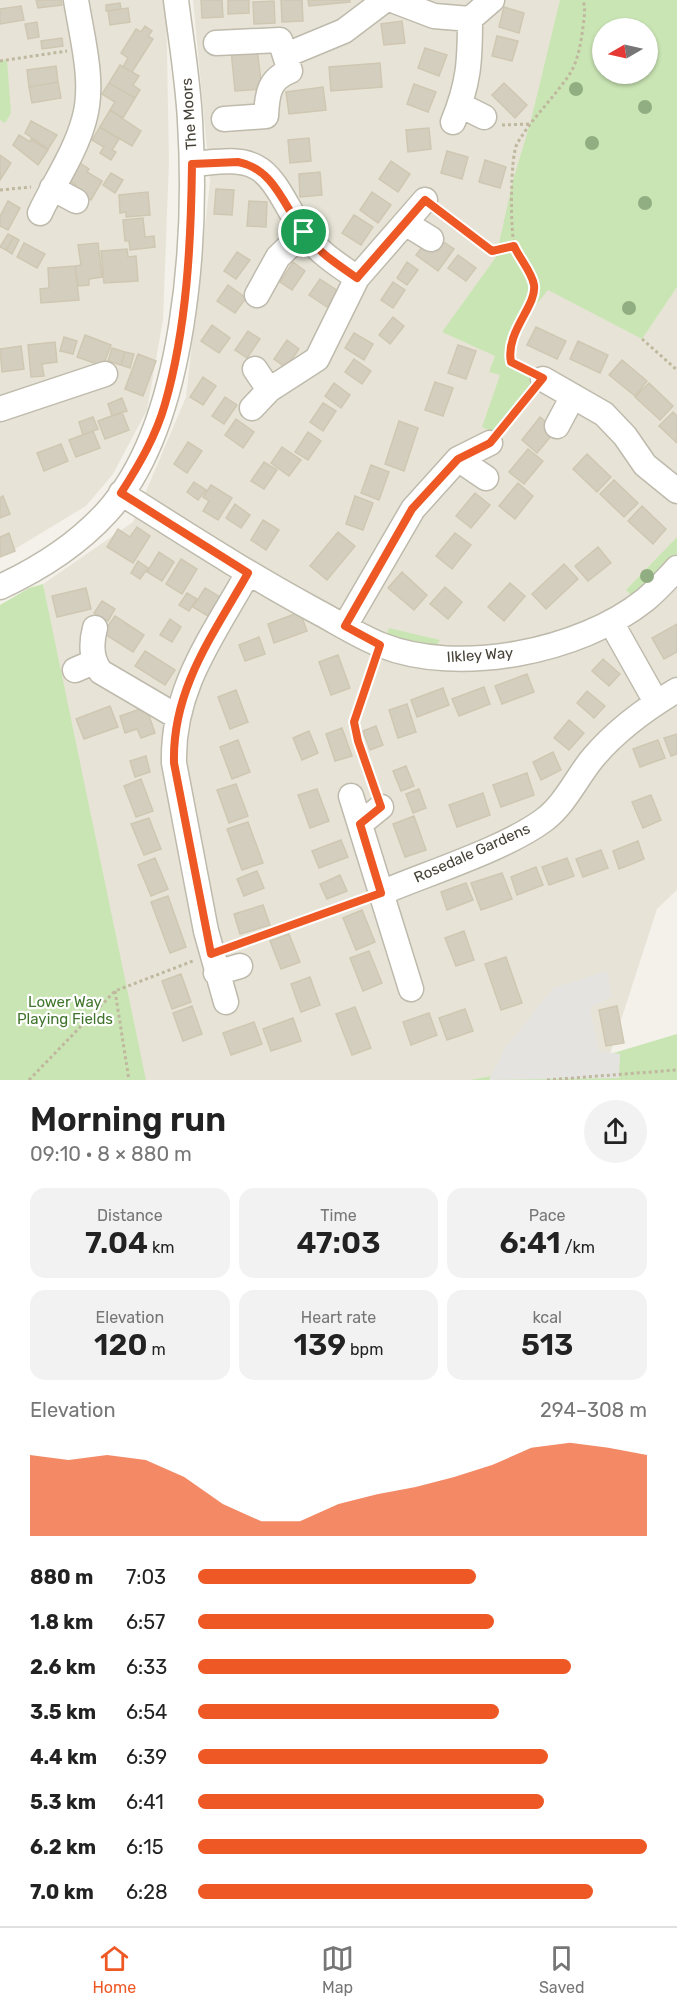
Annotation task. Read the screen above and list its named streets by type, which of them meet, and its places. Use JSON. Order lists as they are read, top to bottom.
{
  "streets": {
    "street": ["The Moors", "Ilkley Way", "Rosedale Gardens"]
  },
  "crossings": [
    ["The Moors", "Ilkley Way"]
  ],
  "parks": ["Lower Way Playing Fields"],
  "north": "left",
  "page": {
    "heading": ["Morning run", "09:10 · 8 × 880 m"],
    "stats": [
      ["Distance", "7.04 km"],
      ["Time", "47:03"],
      ["Pace", "6:41 /km"],
      ["Elevation", "120 m"],
      ["Heart rate", "139 bpm"],
      ["kcal", "513"]
    ],
    "chart": ["Elevation", "294–308 m"],
    "list": [
      {
        "name": "880 m",
        "note": "7:03"
      },
      {
        "name": "1.8 km",
        "note": "6:57"
      },
      {
        "name": "2.6 km",
        "note": "6:33"
      },
      {
        "name": "3.5 km",
        "note": "6:54"
      },
      {
        "name": "4.4 km",
        "note": "6:39"
      },
      {
        "name": "5.3 km",
        "note": "6:41"
      },
      {
        "name": "6.2 km",
        "note": "6:15"
      },
      {
        "name": "7.0 km",
        "note": "6:28"
      }
    ],
    "tabs": ["Home", "Map", "Saved"]
  }
}
